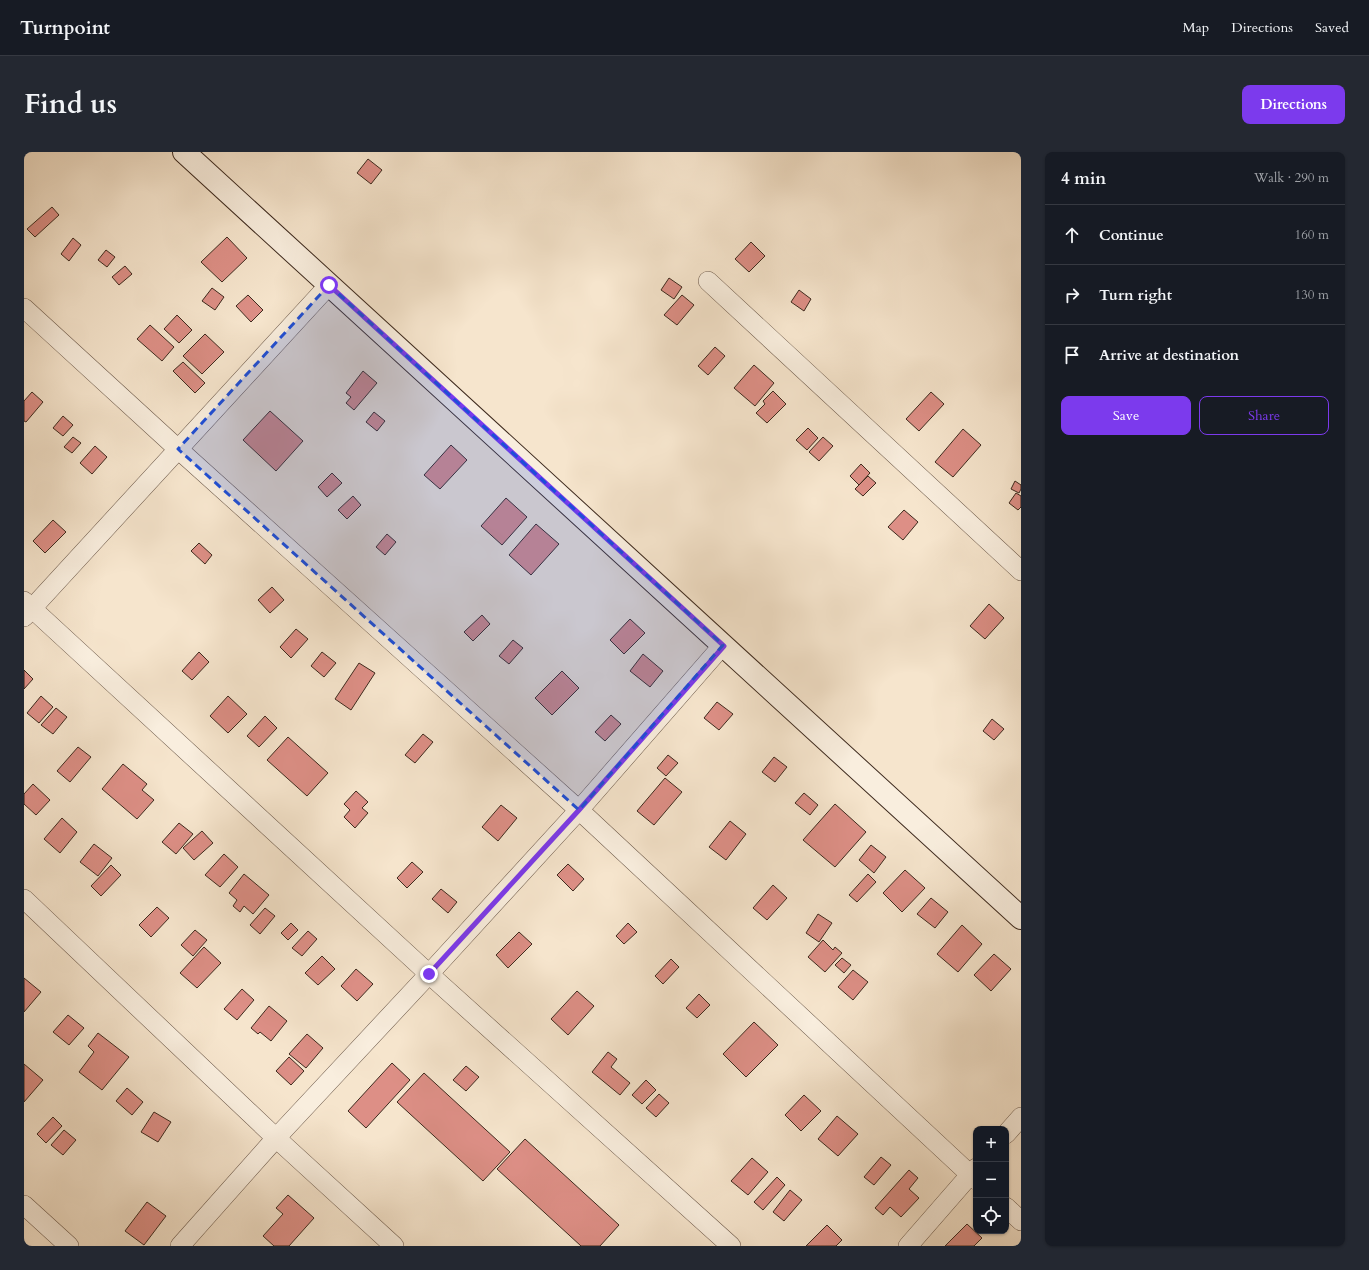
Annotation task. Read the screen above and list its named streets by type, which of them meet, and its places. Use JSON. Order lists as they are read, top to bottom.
{
  "page": {
    "header": "Turnpoint",
    "nav": ["Map", "Directions", "Saved"],
    "title": "Find us",
    "buttons": [
      "Directions",
      ["Save", "Share"]
    ],
    "heading": ["4 min", "Walk · 290 m"],
    "list": [
      ["Continue", "160 m"],
      ["Turn right", "130 m"],
      "Arrive at destination"
    ],
    "map_buttons": ["+", "−"]
  }
}
